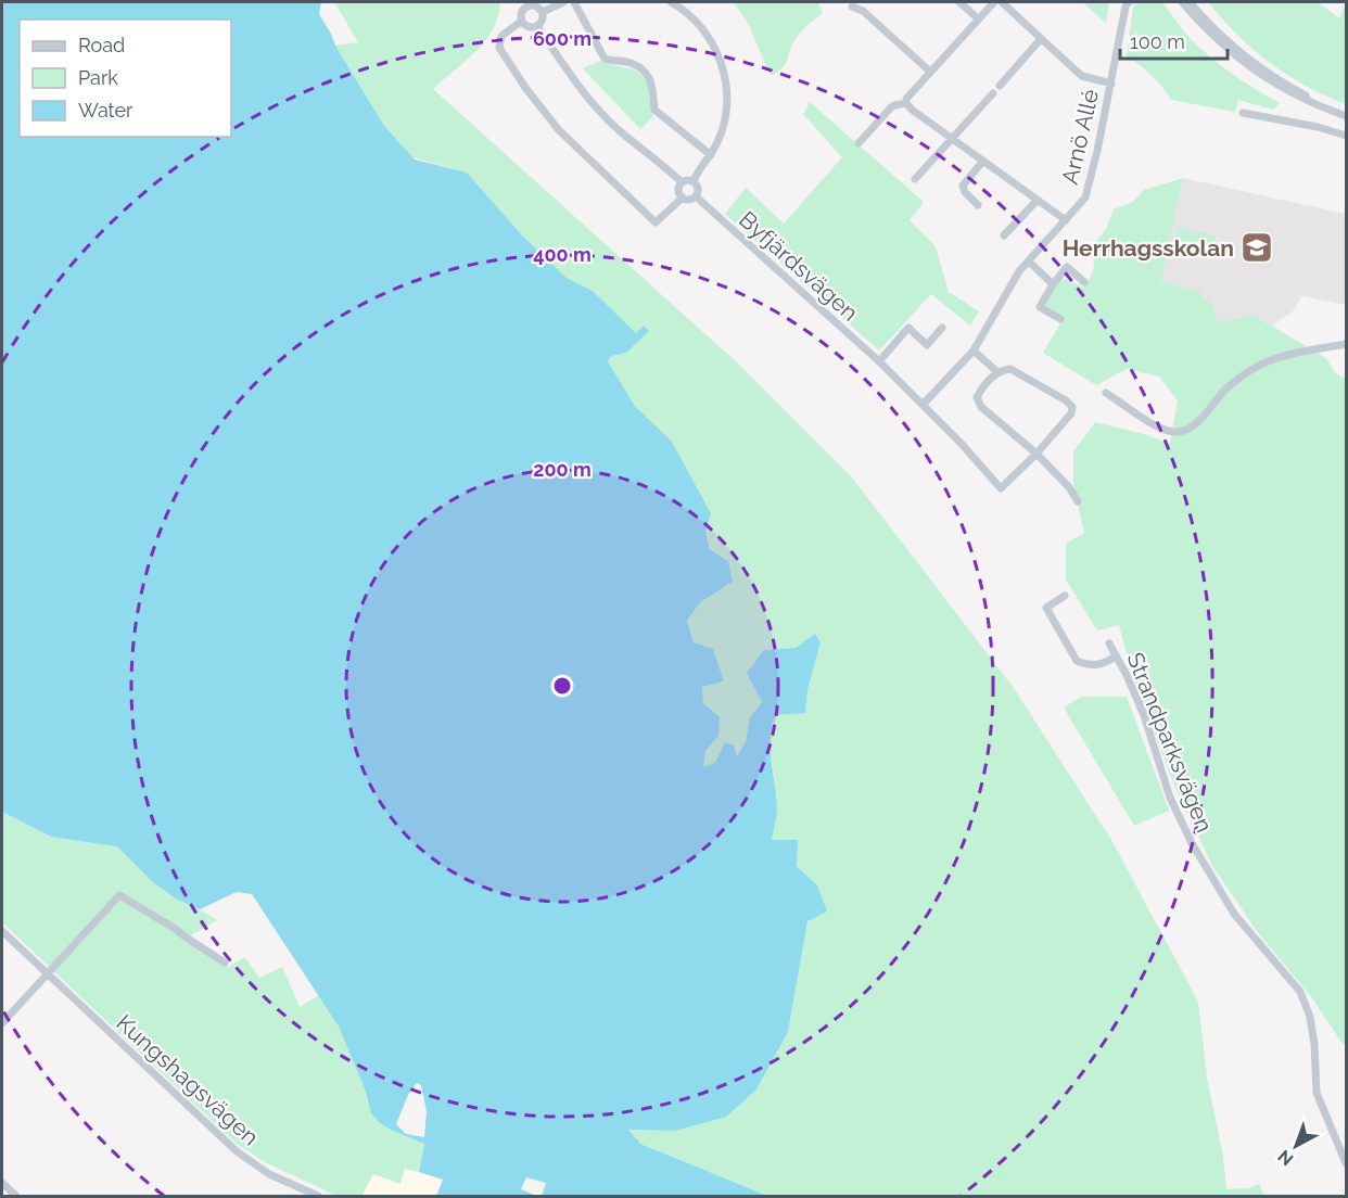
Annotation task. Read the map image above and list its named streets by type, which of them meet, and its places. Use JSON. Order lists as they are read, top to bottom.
{
  "streets": {
    "street": [
      "Arnö Allé",
      "Byfjärdsvägen",
      "Strandparksvägen",
      "Kungshagsvägen"
    ]
  },
  "crossings": [
    ["Arnö Allé", "Byfjärdsvägen"]
  ],
  "places": {
    "school or university": ["Herrhagsskolan"]
  },
  "legend": ["Road", "Park", "Water"],
  "scale_bar": "100 m",
  "north": "bottom left",
  "rings": ["600 m", "400 m", "200 m"]
}
